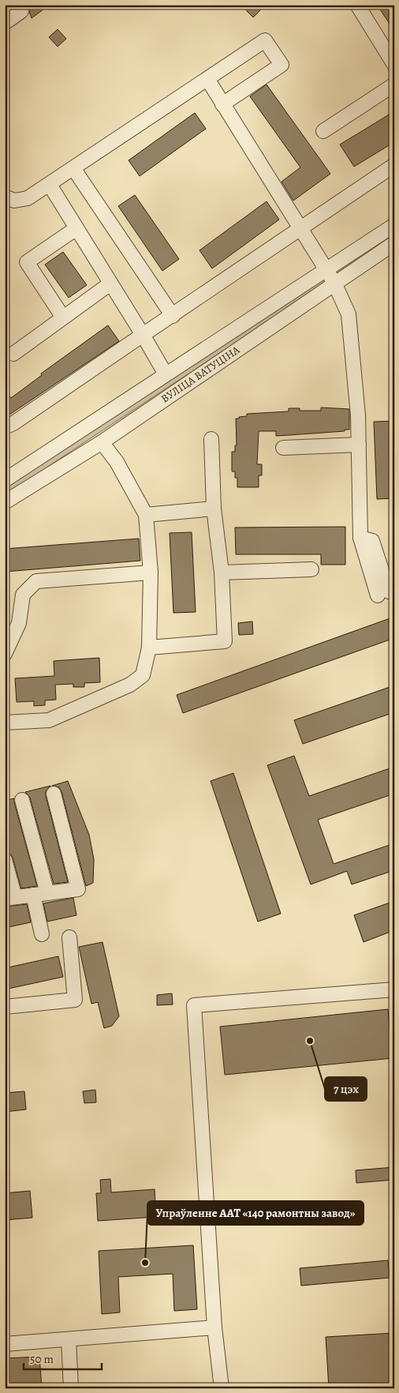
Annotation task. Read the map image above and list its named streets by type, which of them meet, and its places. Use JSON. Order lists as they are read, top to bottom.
{
  "streets": {
    "street": ["ВУЛІЦА ВАТУЦІНА"]
  },
  "places": ["7 цэх", "Упраўленне ААТ «140 рамонтны завод»"],
  "scale_bar": "50 m"
}
